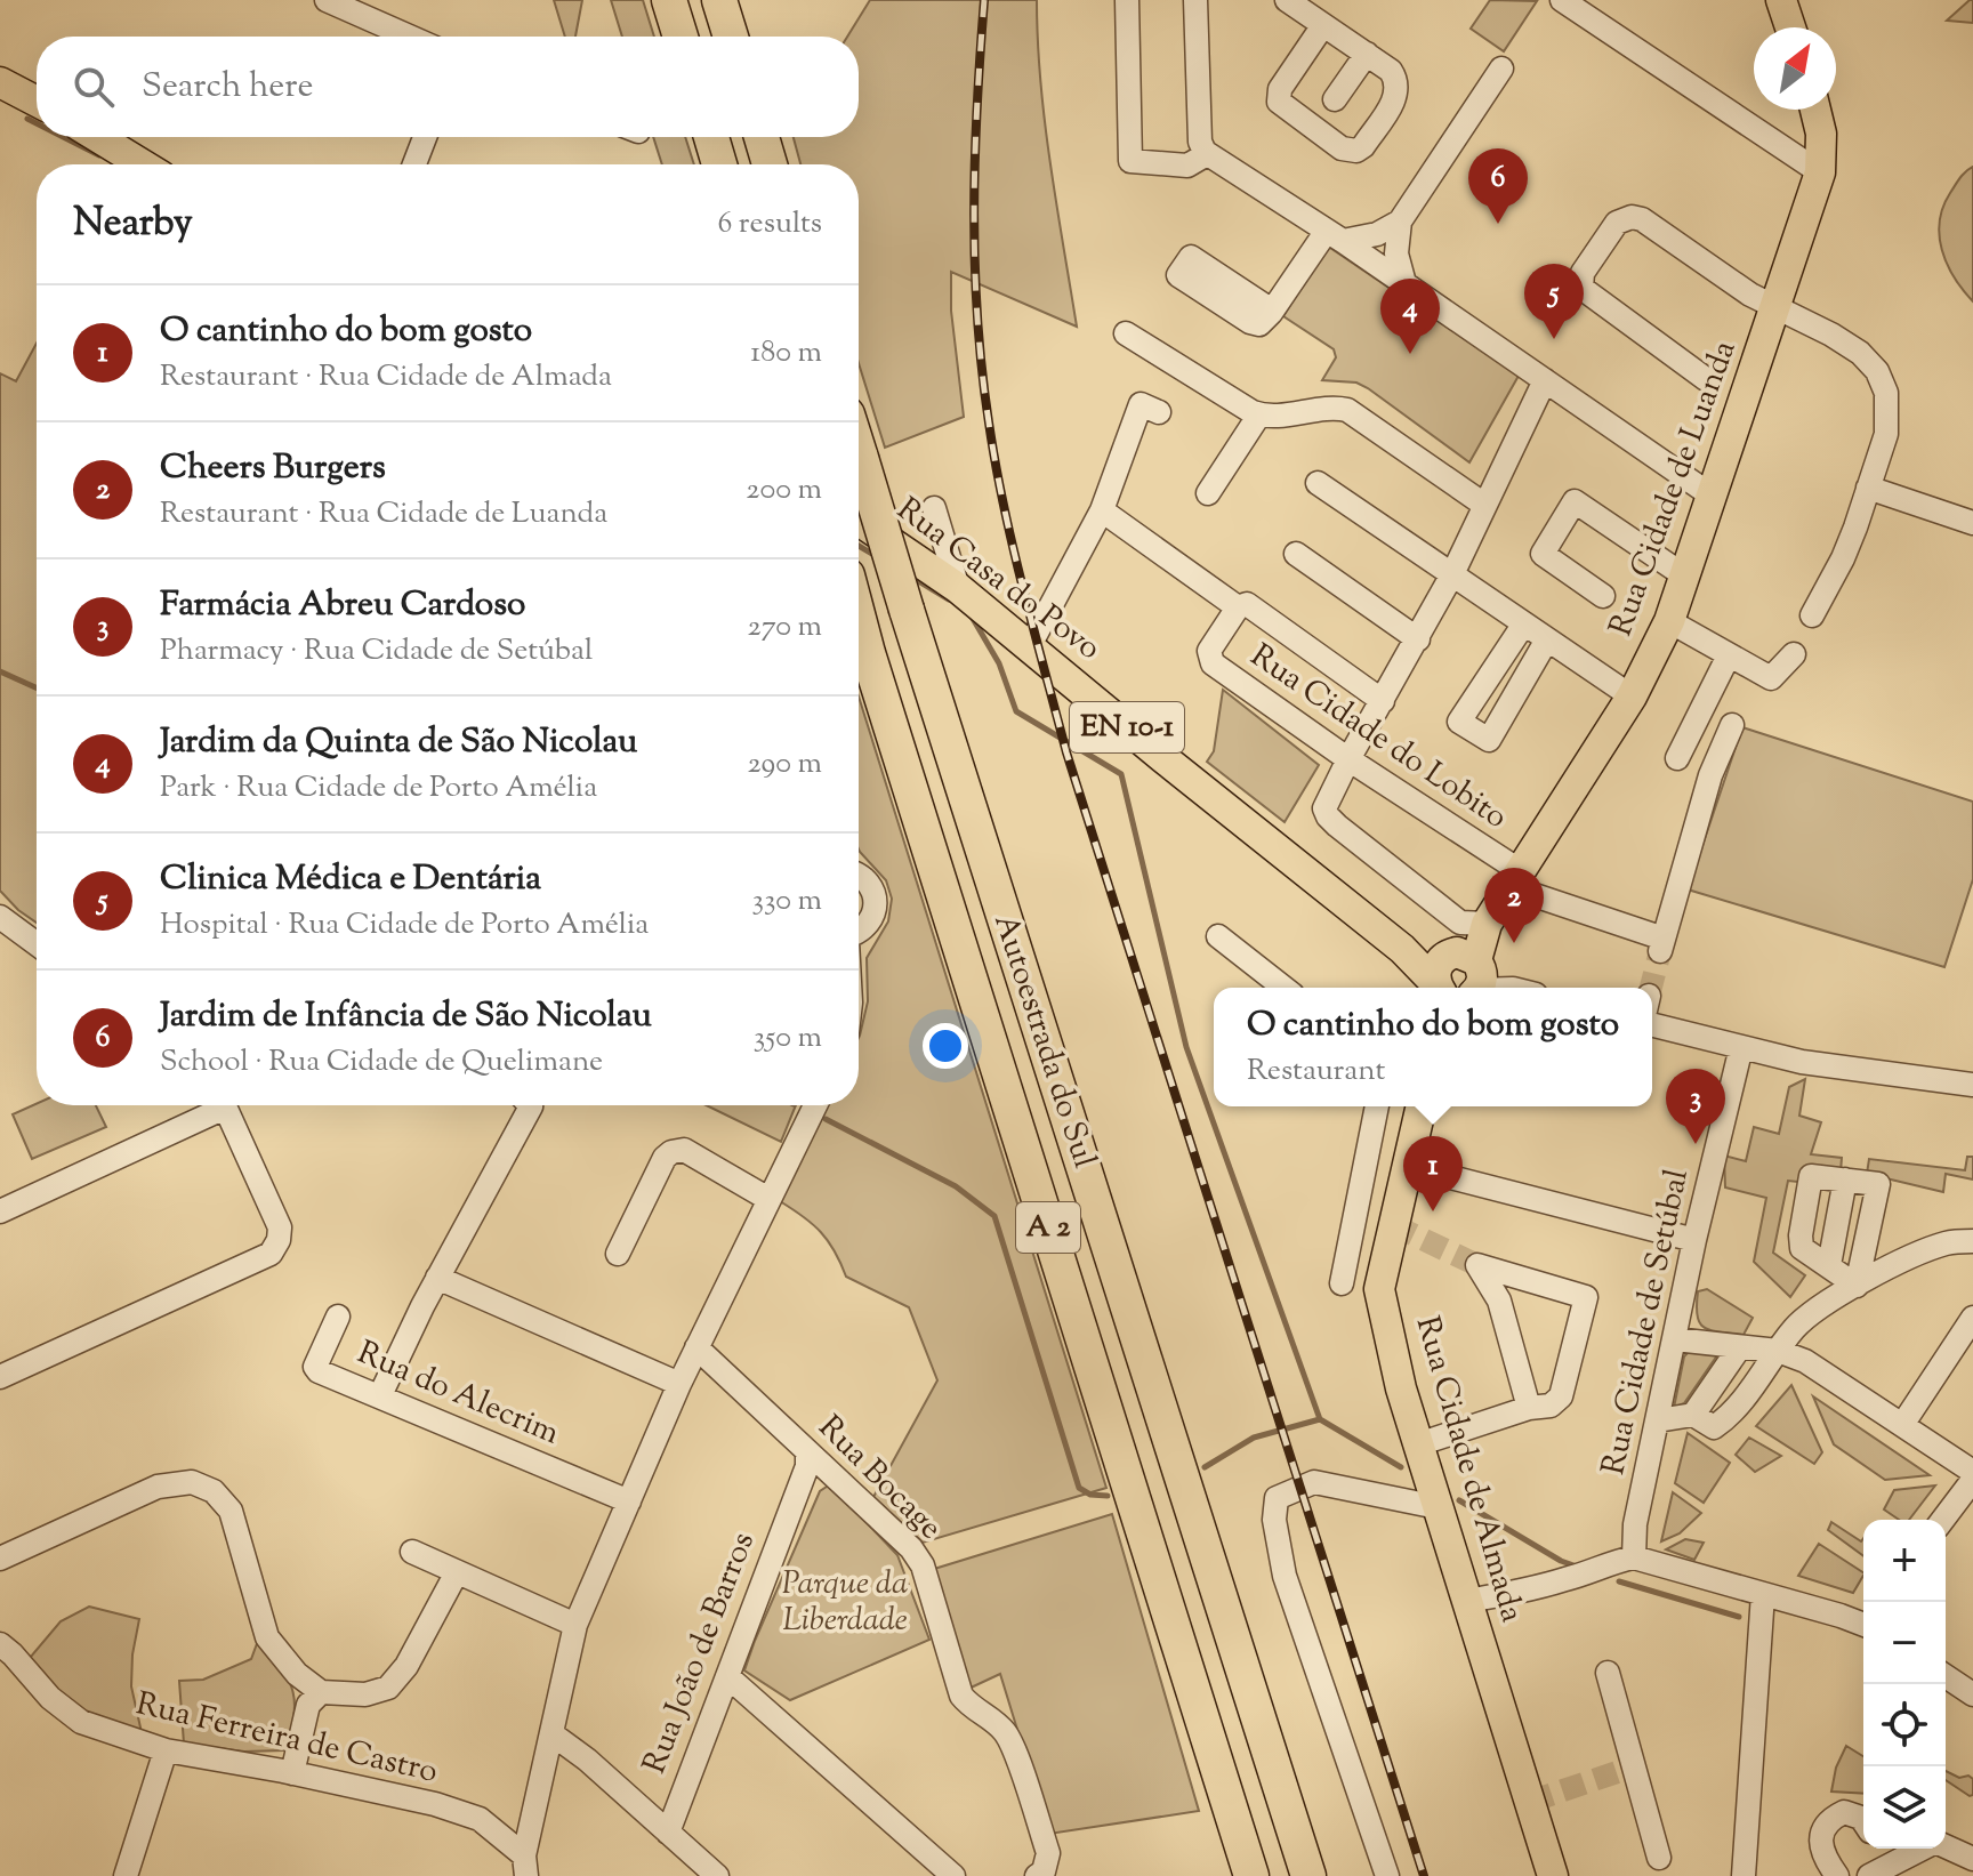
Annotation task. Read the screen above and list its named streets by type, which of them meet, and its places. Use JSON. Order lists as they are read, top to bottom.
{
  "streets": {
    "highway": ["Autoestrada do Sul", "A 2"],
    "main road": [
      "Rua Cidade de Luanda",
      "Rua Casa do Povo",
      "EN 10-1",
      "Rua Cidade de Almada"
    ],
    "street": [
      "Rua Cidade do Lobito",
      "Rua Cidade de Setúbal",
      "Rua do Alecrim",
      "Rua Bocage",
      "Rua João de Barros",
      "Rua Ferreira de Castro"
    ]
  },
  "crossings": [
    ["Rua Cidade de Luanda", "Rua Casa do Povo"],
    ["Rua Cidade de Luanda", "Rua Cidade do Lobito"],
    ["Rua Bocage", "Rua João de Barros"]
  ],
  "parks": ["Parque da Liberdade"],
  "north": "top right",
  "page": {
    "search": "Search here",
    "pins": [
      "6",
      "5",
      "4",
      "2",
      "3",
      "1"
    ],
    "heading": ["Nearby", "6 results"],
    "list": [
      {
        "mark": "1",
        "name": "O cantinho do bom gosto",
        "note": "Restaurant · Rua Cidade de Almada",
        "value": "180 m"
      },
      {
        "mark": "2",
        "name": "Cheers Burgers",
        "note": "Restaurant · Rua Cidade de Luanda",
        "value": "200 m"
      },
      {
        "mark": "3",
        "name": "Farmácia Abreu Cardoso",
        "note": "Pharmacy · Rua Cidade de Setúbal",
        "value": "270 m"
      },
      {
        "mark": "4",
        "name": "Jardim da Quinta de São Nicolau",
        "note": "Park · Rua Cidade de Porto Amélia",
        "value": "290 m"
      },
      {
        "mark": "5",
        "name": "Clinica Médica e Dentária",
        "note": "Hospital · Rua Cidade de Porto Amélia",
        "value": "330 m"
      },
      {
        "mark": "6",
        "name": "Jardim de Infância de São Nicolau",
        "note": "School · Rua Cidade de Quelimane",
        "value": "350 m"
      }
    ],
    "popup": ["O cantinho do bom gosto", "Restaurant"],
    "map_buttons": ["+", "−"]
  }
}
